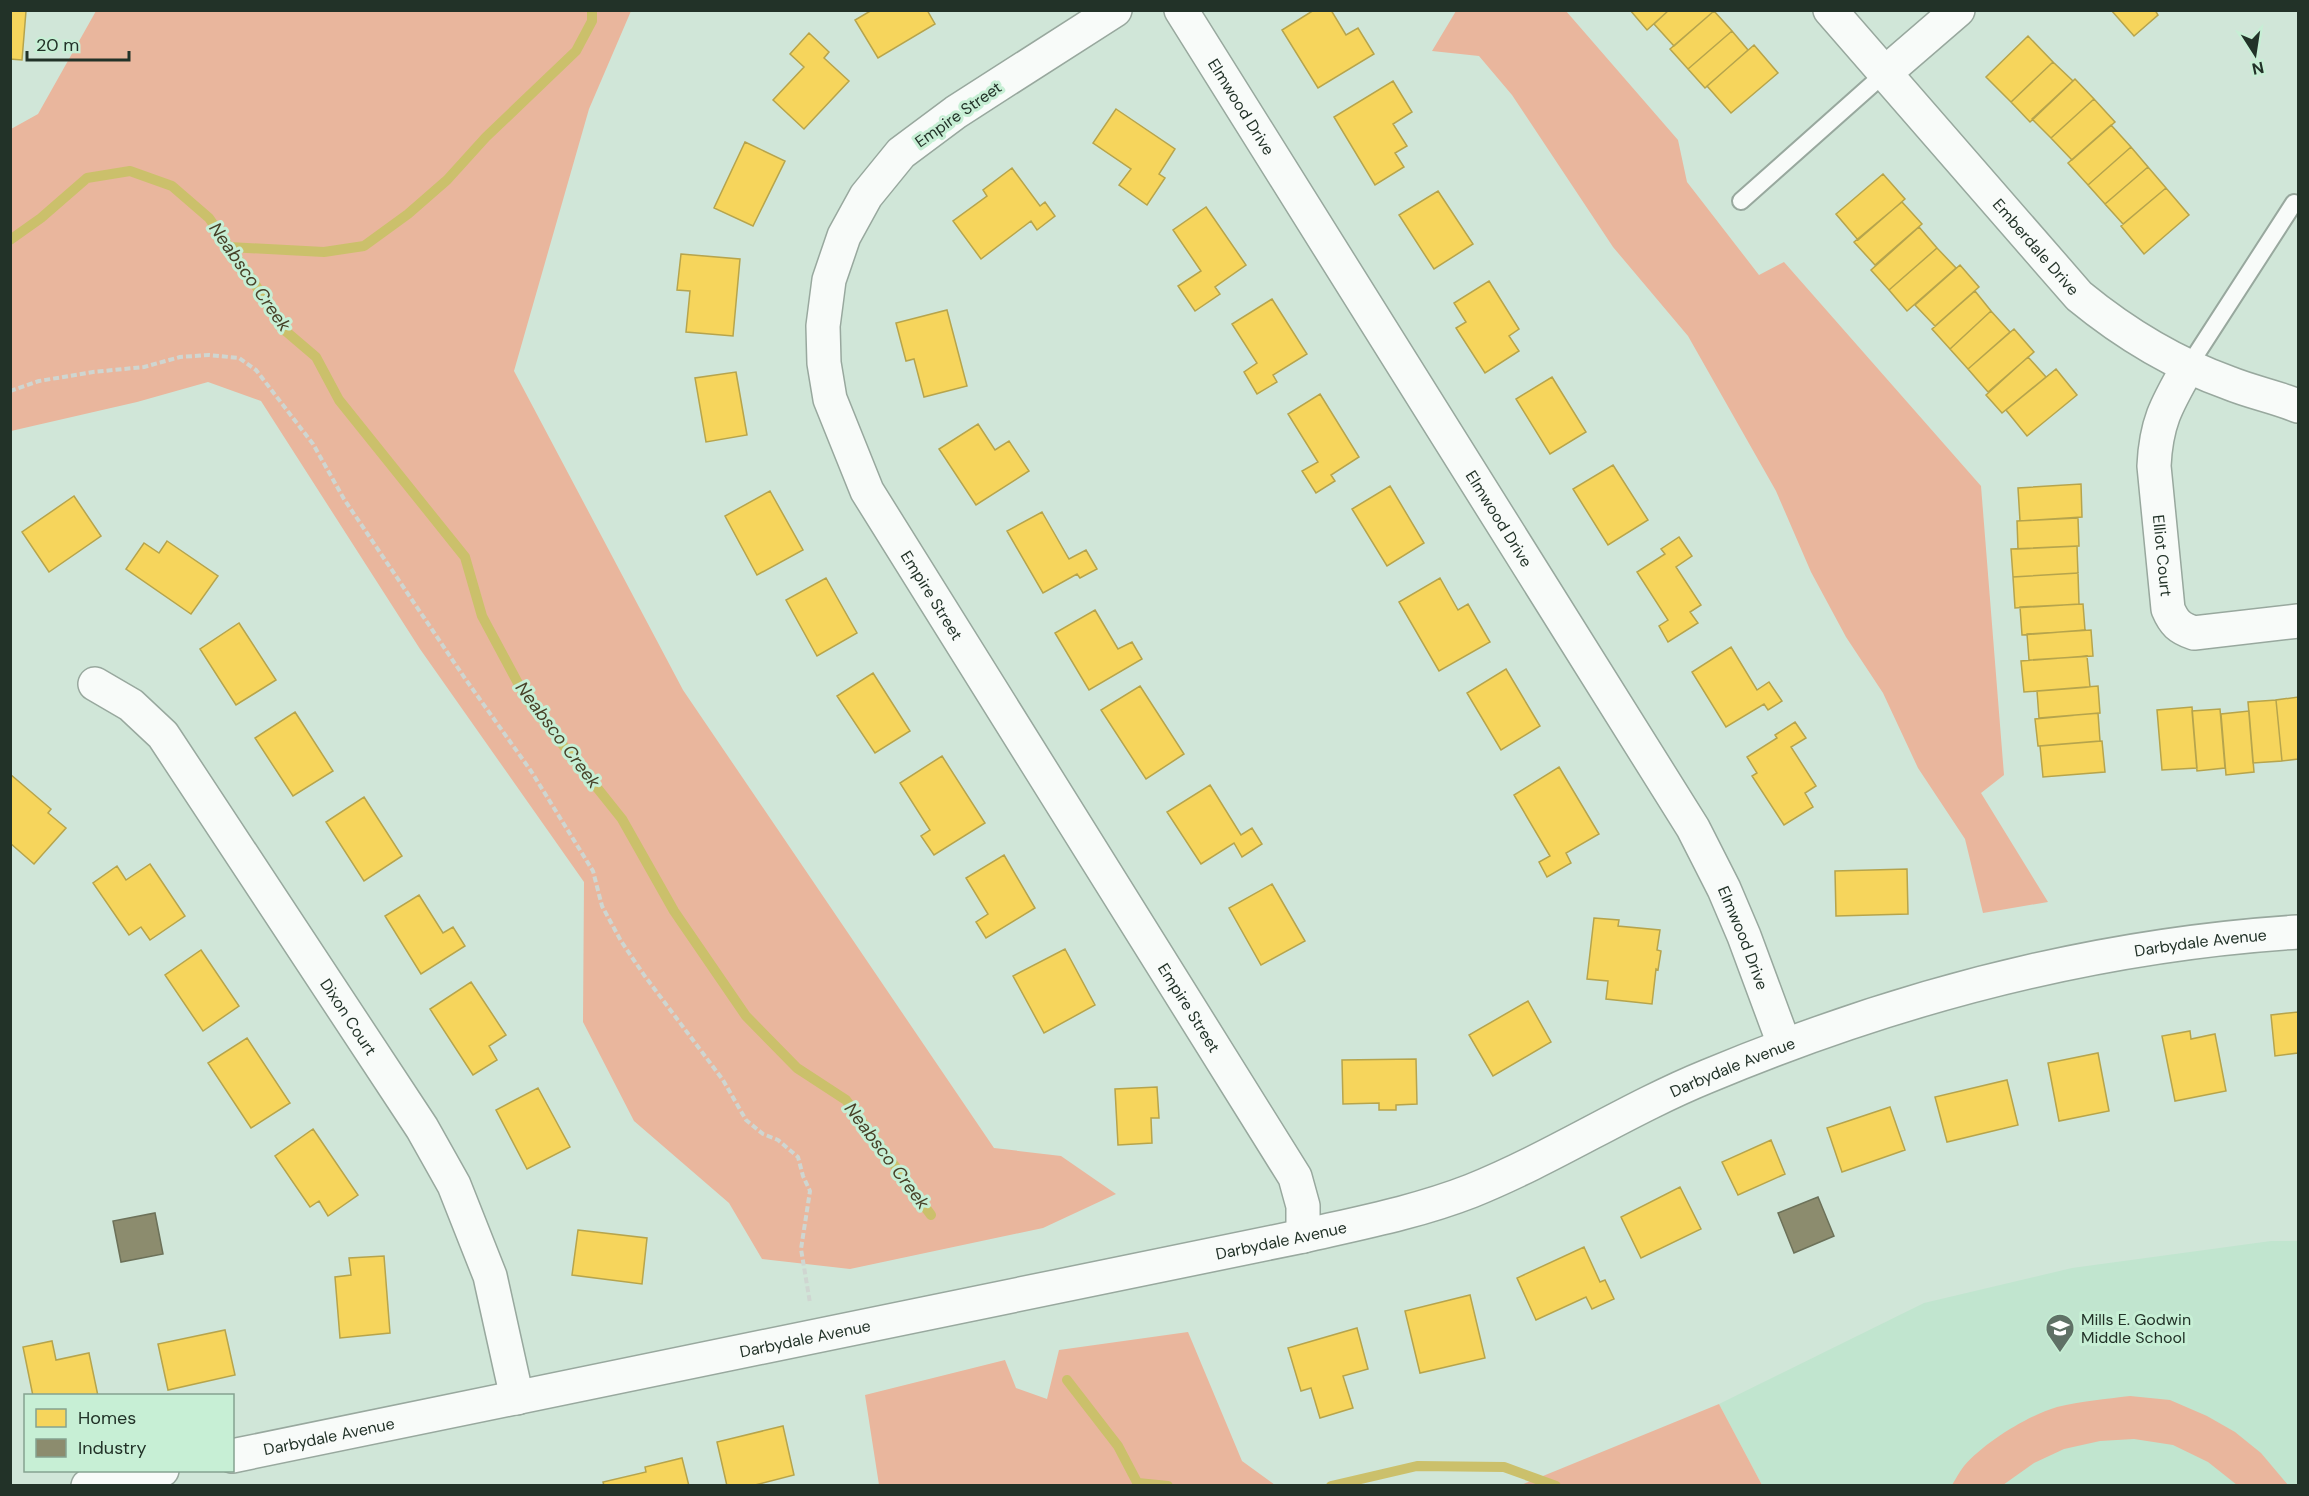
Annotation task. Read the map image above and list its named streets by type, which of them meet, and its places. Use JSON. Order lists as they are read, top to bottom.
{
  "streets": {
    "street": [
      "Elmwood Drive",
      "Empire Street",
      "Emberdale Drive",
      "Elliot Court",
      "Darbydale Avenue",
      "Dixon Court"
    ]
  },
  "crossings": [
    ["Elmwood Drive", "Darbydale Avenue"],
    ["Empire Street", "Darbydale Avenue"],
    ["Emberdale Drive", "Elliot Court"],
    ["Darbydale Avenue", "Dixon Court"]
  ],
  "water": ["Neabsco Creek"],
  "places": {
    "school or university": ["Mills E. Godwin Middle School"]
  },
  "legend": ["Homes", "Industry"],
  "scale_bar": "20 m",
  "north": "bottom"
}
